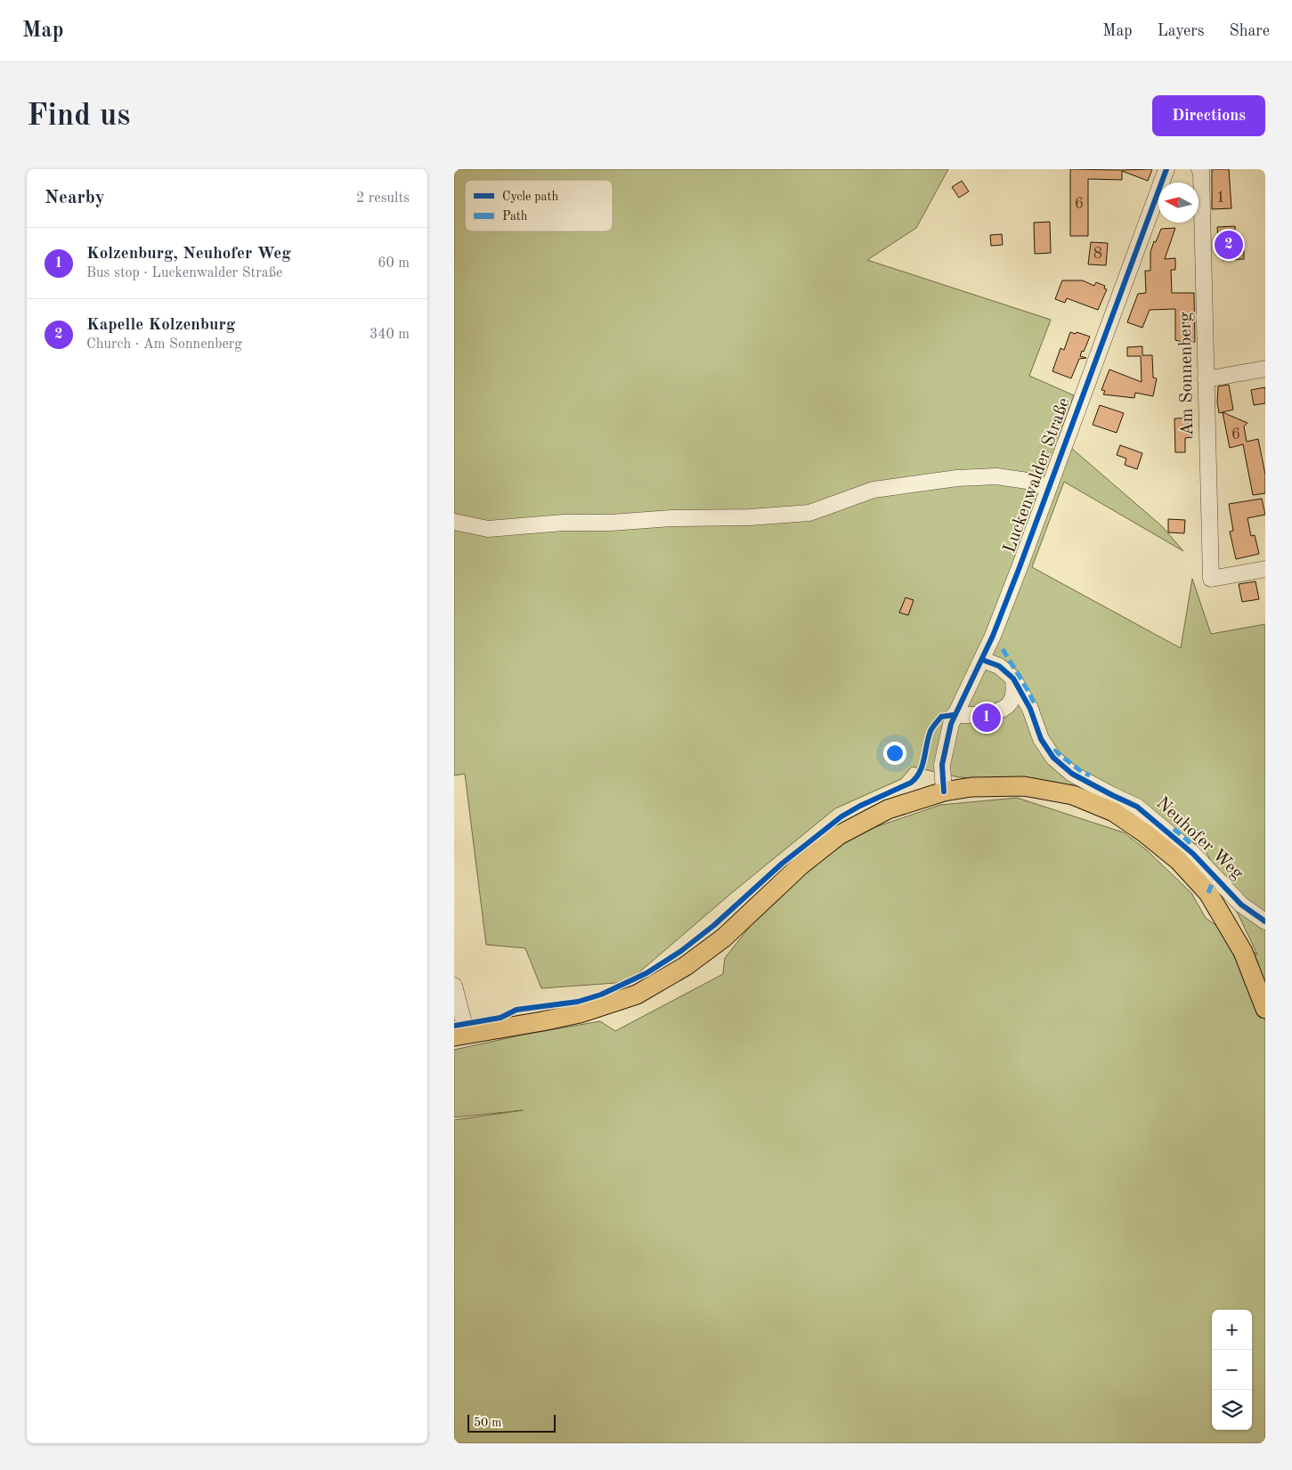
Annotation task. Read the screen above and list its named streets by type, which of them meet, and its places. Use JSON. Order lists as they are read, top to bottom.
{
  "streets": {
    "street": ["Am Sonnenberg", "Luckenwalder Straße", "Neuhofer Weg"]
  },
  "crossings": [
    ["Luckenwalder Straße", "Neuhofer Weg"]
  ],
  "house_numbers": [
    "1",
    "6",
    "8",
    "6"
  ],
  "legend": ["Cycle path", "Path"],
  "scale_bar": "50 m",
  "north": "left",
  "page": {
    "header": "Map",
    "nav": ["Map", "Layers", "Share"],
    "buttons": "Directions",
    "title": "Find us",
    "heading": ["Nearby", "2 results"],
    "list": [
      {
        "mark": "1",
        "name": "Kolzenburg, Neuhofer Weg",
        "note": "Bus stop · Luckenwalder Straße",
        "value": "60 m"
      },
      {
        "mark": "2",
        "name": "Kapelle Kolzenburg",
        "note": "Church · Am Sonnenberg",
        "value": "340 m"
      }
    ],
    "pins": ["2", "1"],
    "map_buttons": ["+", "−"],
    "scale": "50 m"
  }
}
